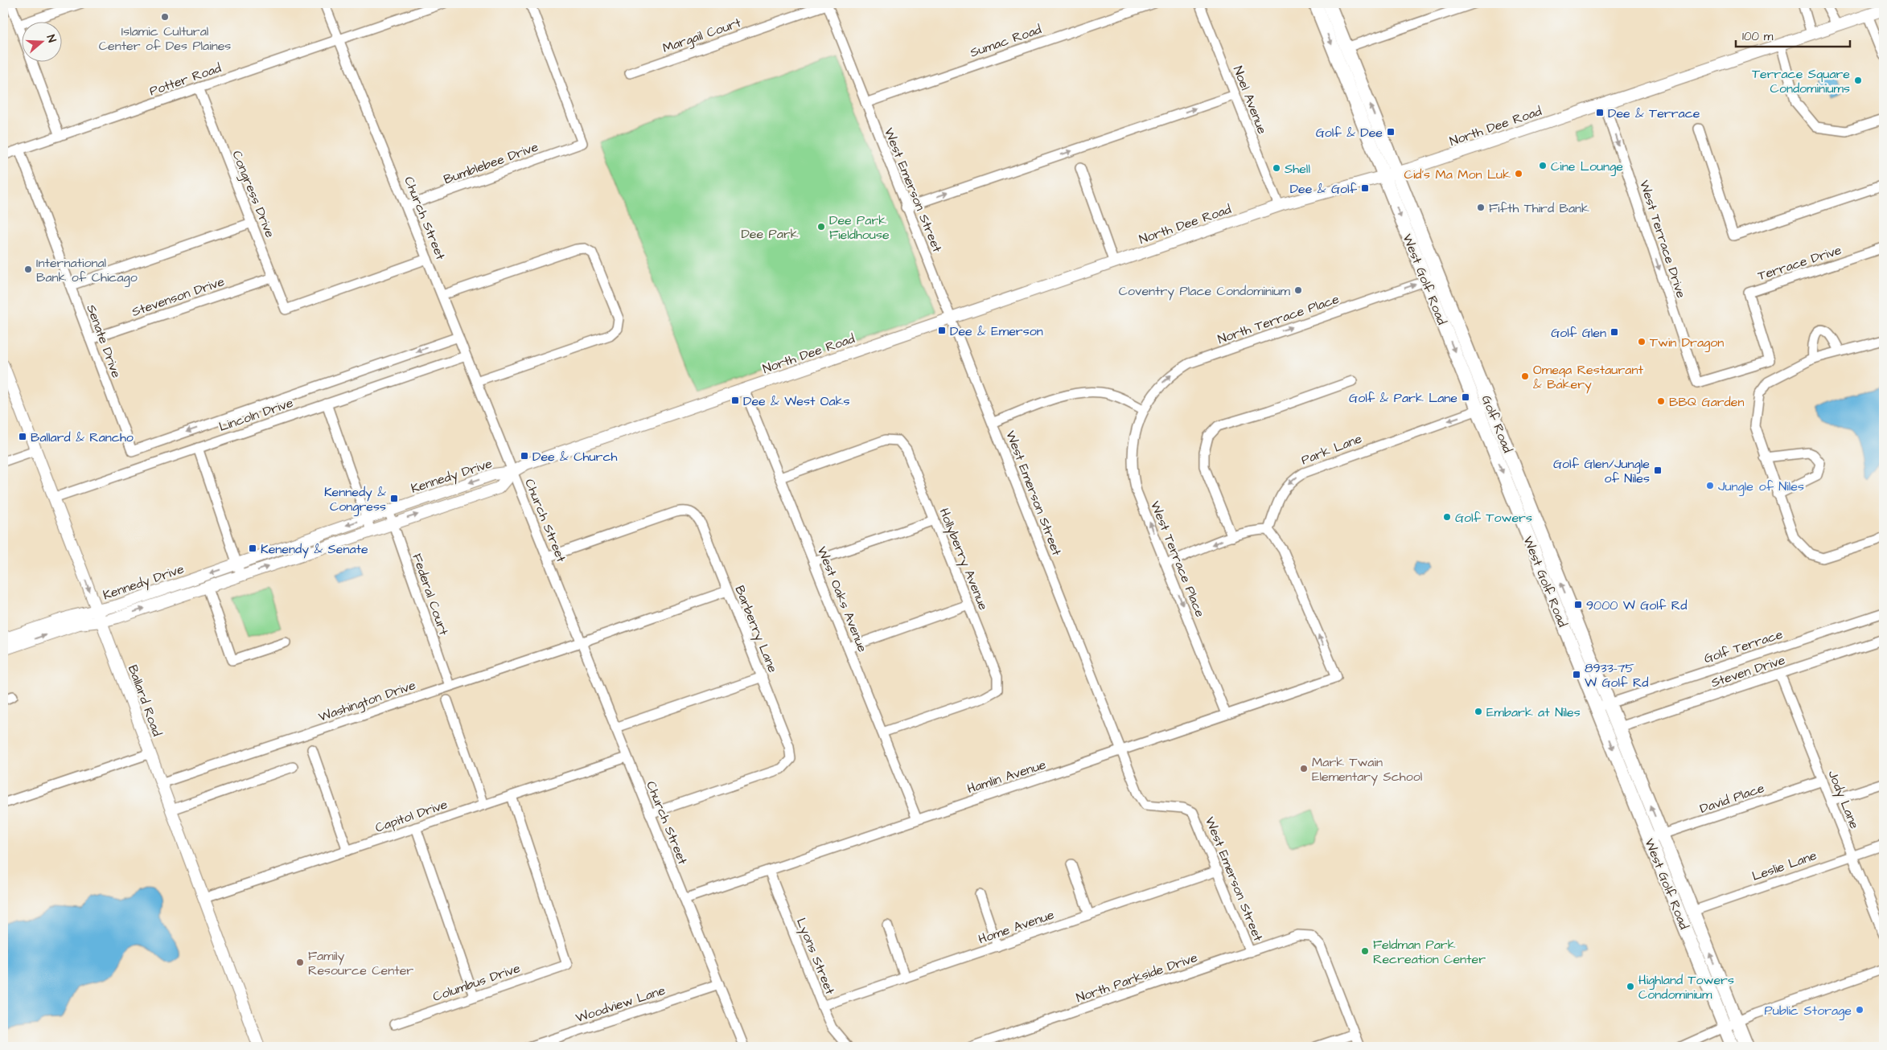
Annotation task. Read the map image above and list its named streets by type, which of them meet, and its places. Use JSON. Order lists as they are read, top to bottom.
{
  "streets": {
    "main road": ["West Golf Road", "Golf Road"],
    "street": [
      "Margail Court",
      "Sumac Road",
      "Potter Road",
      "Noel Avenue",
      "North Dee Road",
      "Bumblebee Drive",
      "West Emerson Street",
      "Congress Drive",
      "Church Street",
      "West Terrace Drive",
      "Terrace Drive",
      "Stevenson Drive",
      "North Terrace Place",
      "Senate Drive",
      "Lincoln Drive",
      "Park Lane",
      "Kennedy Drive",
      "Hollyberry Avenue",
      "West Terrace Place",
      "Federal Court",
      "West Oaks Avenue",
      "Barberry Lane",
      "Golf Terrace",
      "Steven Drive",
      "Ballard Road",
      "Washington Drive",
      "Hamlin Avenue",
      "David Place",
      "Jody Lane",
      "Capitol Drive",
      "Leslie Lane",
      "Home Avenue",
      "Lyons Street",
      "North Parkside Drive",
      "Columbus Drive",
      "Woodview Lane"
    ]
  },
  "crossings": [
    ["Margail Court", "West Emerson Street"],
    ["Sumac Road", "West Emerson Street"],
    ["Potter Road", "Congress Drive"],
    ["Potter Road", "Church Street"],
    ["Potter Road", "Senate Drive"],
    ["Noel Avenue", "North Dee Road"],
    ["North Dee Road", "West Emerson Street"],
    ["North Dee Road", "Church Street"],
    ["North Dee Road", "West Terrace Drive"],
    ["North Dee Road", "West Golf Road"],
    ["North Dee Road", "Kennedy Drive"],
    ["North Dee Road", "West Oaks Avenue"],
    ["Bumblebee Drive", "Church Street"],
    ["West Emerson Street", "Hamlin Avenue"],
    ["West Emerson Street", "Home Avenue"],
    ["West Emerson Street", "North Parkside Drive"],
    ["Congress Drive", "Church Street"],
    ["Congress Drive", "Stevenson Drive"],
    ["Church Street", "Lincoln Drive"],
    ["Church Street", "Kennedy Drive"],
    ["Church Street", "Barberry Lane"],
    ["Church Street", "Washington Drive"],
    ["Church Street", "Hamlin Avenue"],
    ["Church Street", "Capitol Drive"],
    ["Church Street", "Woodview Lane"],
    ["West Terrace Drive", "Terrace Drive"],
    ["West Golf Road", "North Terrace Place"],
    ["West Golf Road", "Golf Road"],
    ["West Golf Road", "Park Lane"],
    ["West Golf Road", "Golf Terrace"],
    ["West Golf Road", "Steven Drive"],
    ["West Golf Road", "David Place"],
    ["West Golf Road", "Leslie Lane"],
    ["Stevenson Drive", "Senate Drive"],
    ["North Terrace Place", "West Terrace Place"],
    ["Senate Drive", "Lincoln Drive"],
    ["Lincoln Drive", "Ballard Road"],
    ["Golf Road", "Park Lane"],
    ["Park Lane", "Hamlin Avenue"],
    ["Kennedy Drive", "Federal Court"],
    ["Kennedy Drive", "Ballard Road"],
    ["Hollyberry Avenue", "West Oaks Avenue"],
    ["West Terrace Place", "Hamlin Avenue"],
    ["Federal Court", "Washington Drive"],
    ["West Oaks Avenue", "Hamlin Avenue"],
    ["Barberry Lane", "Washington Drive"],
    ["Steven Drive", "Jody Lane"],
    ["Ballard Road", "Washington Drive"],
    ["Ballard Road", "Capitol Drive"],
    ["Hamlin Avenue", "Lyons Street"],
    ["David Place", "Jody Lane"],
    ["Jody Lane", "Leslie Lane"],
    ["Capitol Drive", "Columbus Drive"],
    ["Home Avenue", "Lyons Street"]
  ],
  "one_way": ["West Terrace Drive", "North Terrace Place", "Park Lane"],
  "parks": ["Dee Park"],
  "places": {
    "other": [
      "Islamic Cultural Center of Des Plaines",
      "Terrace Square Condominiums",
      "Cine Lounge",
      "Shell",
      "Cid's Ma Mon Luk",
      "Fifth Third Bank",
      "Dee Park Fieldhouse",
      "International Bank of Chicago",
      "Coventry Place Condominium",
      "Twin Dragon",
      "Omega Restaurant & Bakery",
      "BBQ Garden",
      "Jungle of Niles",
      "Golf Towers",
      "Embark at Niles",
      "Mark Twain Elementary School",
      "Feldman Park Recreation Center",
      "Family Resource Center",
      "Highland Towers Condominium",
      "Public Storage"
    ],
    "transit": [
      "Dee & Terrace",
      "Golf & Dee",
      "Dee & Golf",
      "Dee & Emerson",
      "Golf Glen",
      "Golf & Park Lane",
      "Dee & West Oaks",
      "Ballard & Rancho",
      "Dee & Church",
      "Golf Glen/Jungle of Niles",
      "Kennedy & Congress",
      "Kenendy & Senate",
      "9000 W Golf Rd",
      "8933-75 W Golf Rd"
    ]
  },
  "scale_bar": "100 m",
  "north": "right"
}
